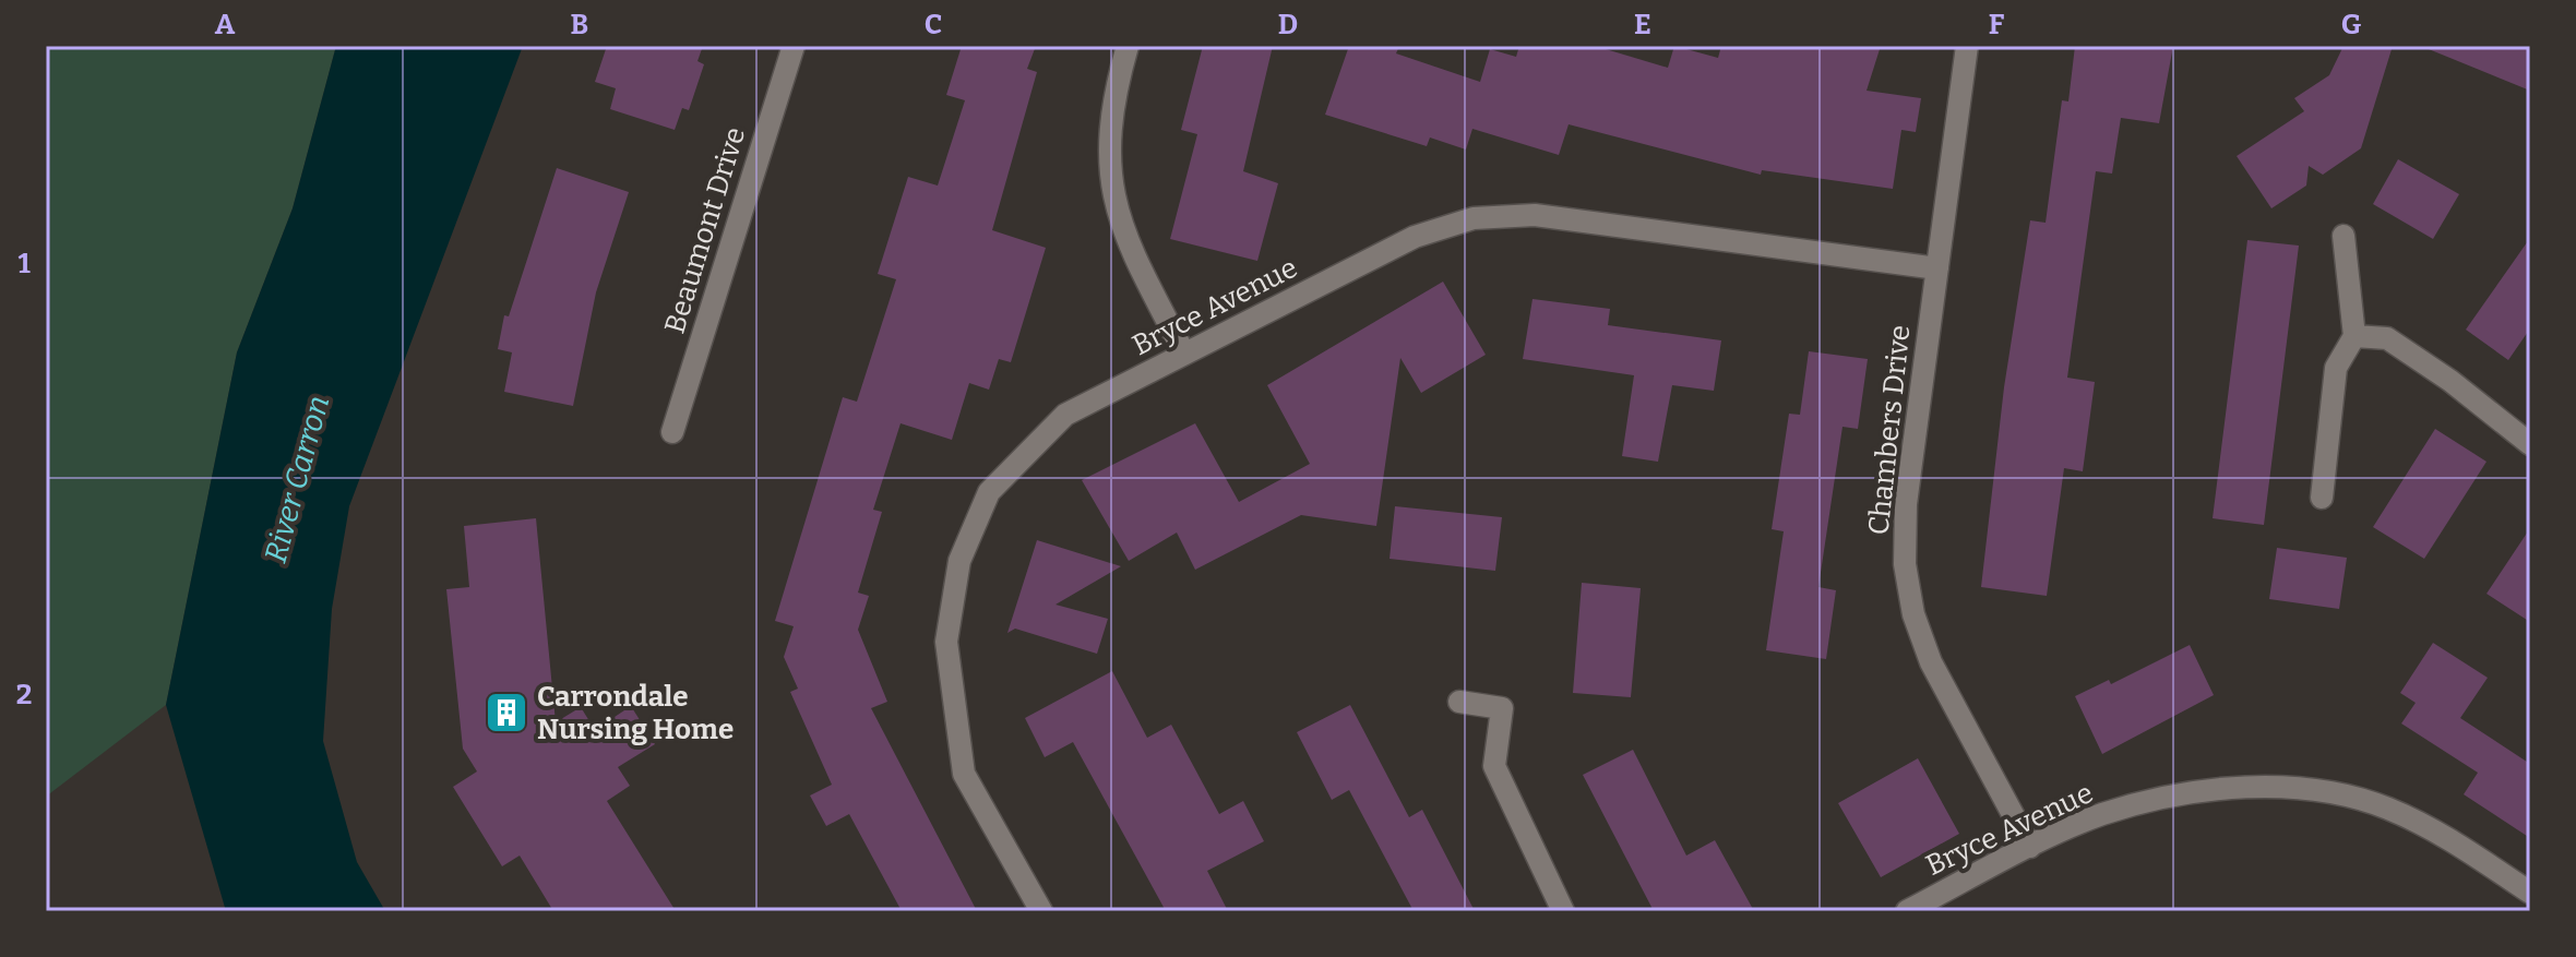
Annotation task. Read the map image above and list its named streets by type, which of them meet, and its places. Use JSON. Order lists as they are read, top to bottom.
{
  "streets": {
    "street": ["Beaumont Drive", "Bryce Avenue", "Chambers Drive"]
  },
  "crossings": [
    ["Bryce Avenue", "Chambers Drive"]
  ],
  "water": ["River Carron"],
  "places": {
    "building": ["Carrondale Nursing Home"]
  },
  "grid": {
    "columns": [
      "A",
      "B",
      "C",
      "D",
      "E",
      "F",
      "G"
    ],
    "rows": ["1", "2"]
  }
}
